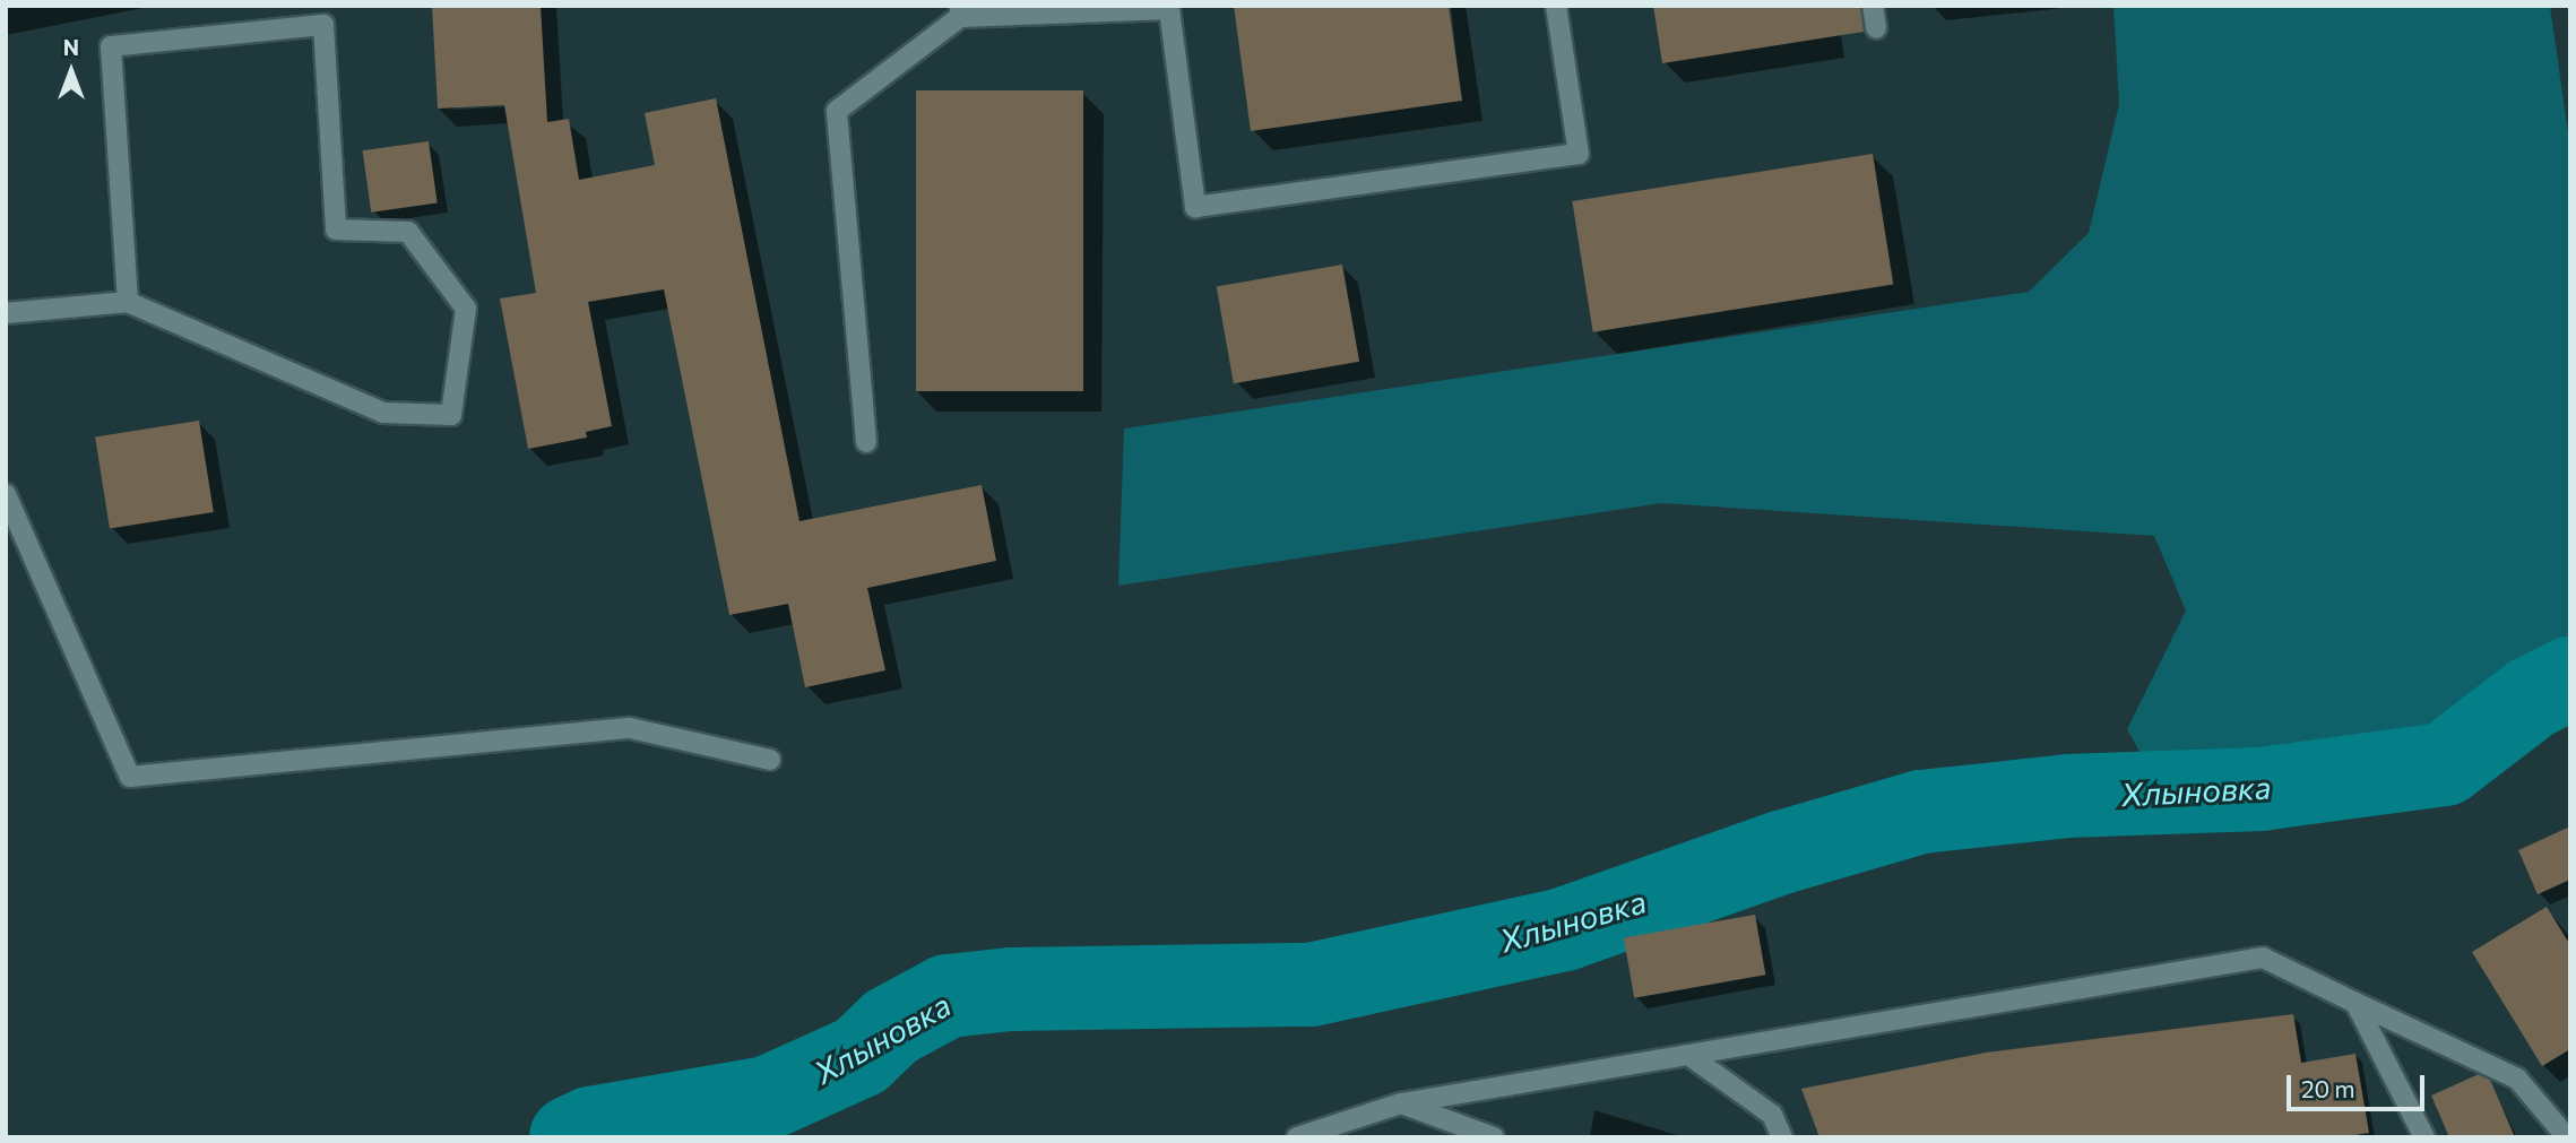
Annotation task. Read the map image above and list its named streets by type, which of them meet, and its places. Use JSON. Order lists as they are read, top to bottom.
{
  "water": ["Хлыновка"],
  "scale_bar": "20 m",
  "north": "top"
}
